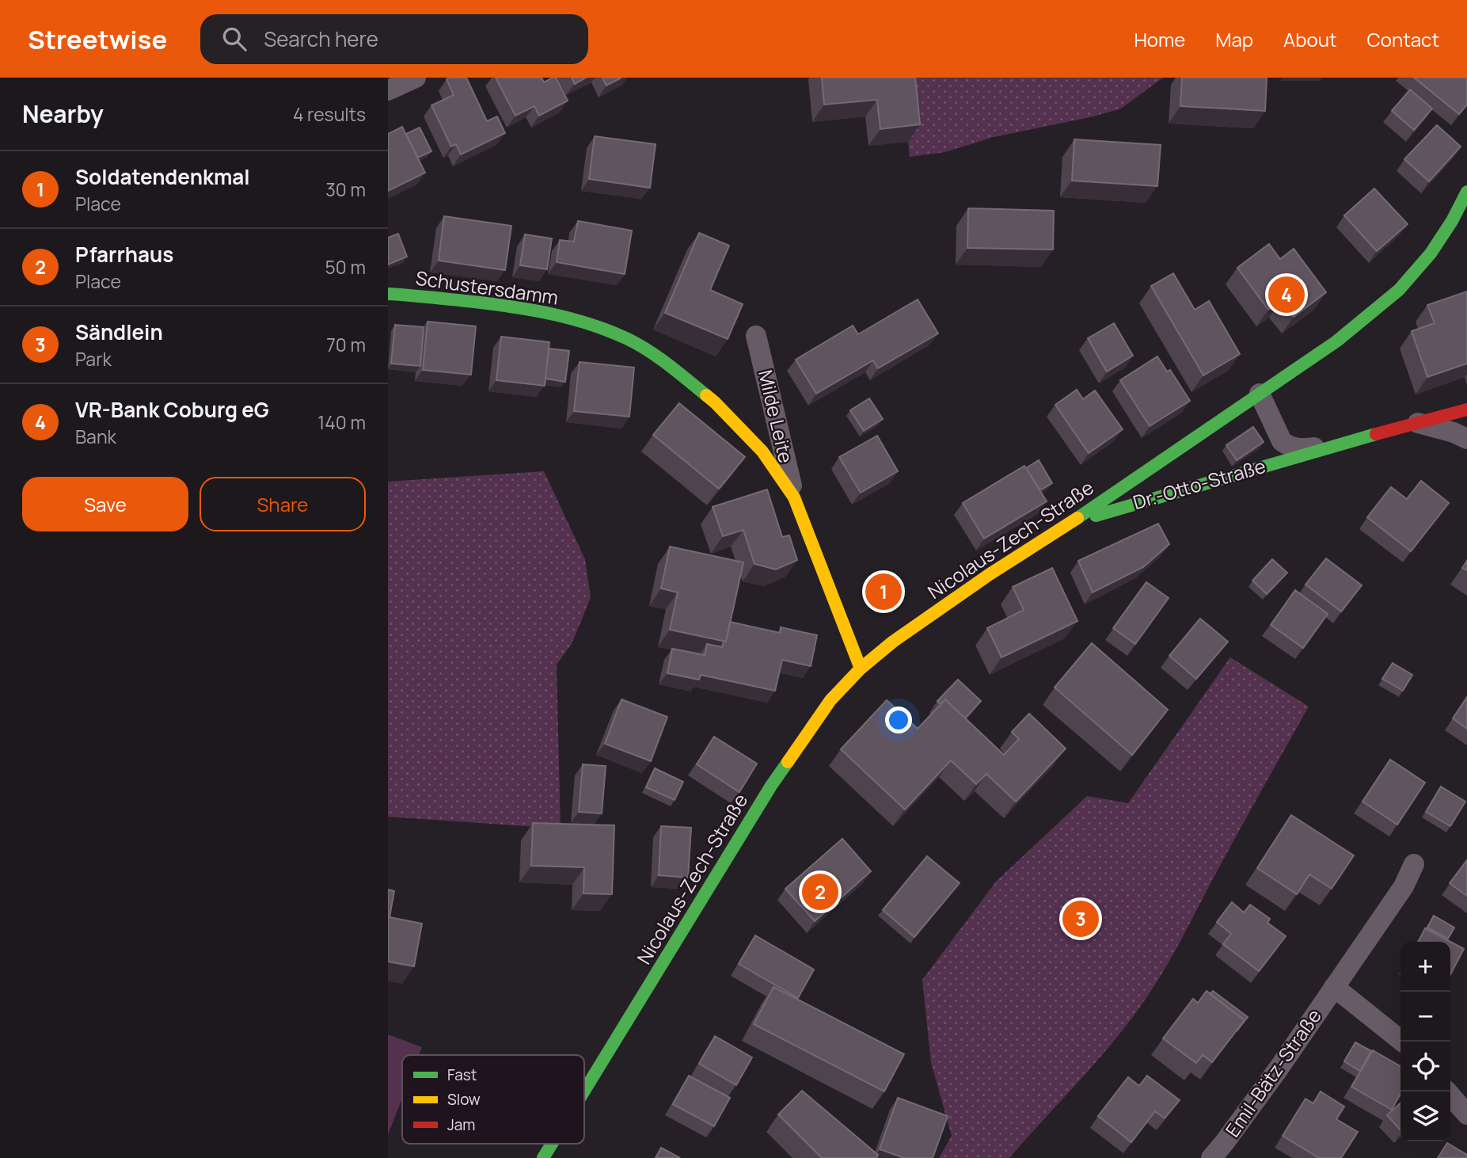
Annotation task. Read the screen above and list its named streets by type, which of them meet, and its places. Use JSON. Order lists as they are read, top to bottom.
{
  "streets": {
    "street": [
      "Schustersdamm",
      "Milde Leite",
      "Dr.-Otto-Straße",
      "Nicolaus-Zech-Straße",
      "Emil-Bätz-Straße"
    ]
  },
  "crossings": [
    ["Schustersdamm", "Milde Leite"],
    ["Schustersdamm", "Nicolaus-Zech-Straße"],
    ["Dr.-Otto-Straße", "Nicolaus-Zech-Straße"]
  ],
  "legend": ["Fast", "Slow", "Jam"],
  "page": {
    "header": "Streetwise",
    "search": "Search here",
    "nav": [
      "Home",
      "Map",
      "About",
      "Contact"
    ],
    "heading": ["Nearby", "4 results"],
    "list": [
      {
        "mark": "1",
        "name": "Soldatendenkmal",
        "note": "Place",
        "value": "30 m"
      },
      {
        "mark": "2",
        "name": "Pfarrhaus",
        "note": "Place",
        "value": "50 m"
      },
      {
        "mark": "3",
        "name": "Sändlein",
        "note": "Park",
        "value": "70 m"
      },
      {
        "mark": "4",
        "name": "VR-Bank Coburg eG",
        "note": "Bank",
        "value": "140 m"
      }
    ],
    "pins": [
      "4",
      "1",
      "2",
      "3"
    ],
    "buttons": ["Save", "Share"],
    "map_buttons": ["+", "−"]
  }
}
